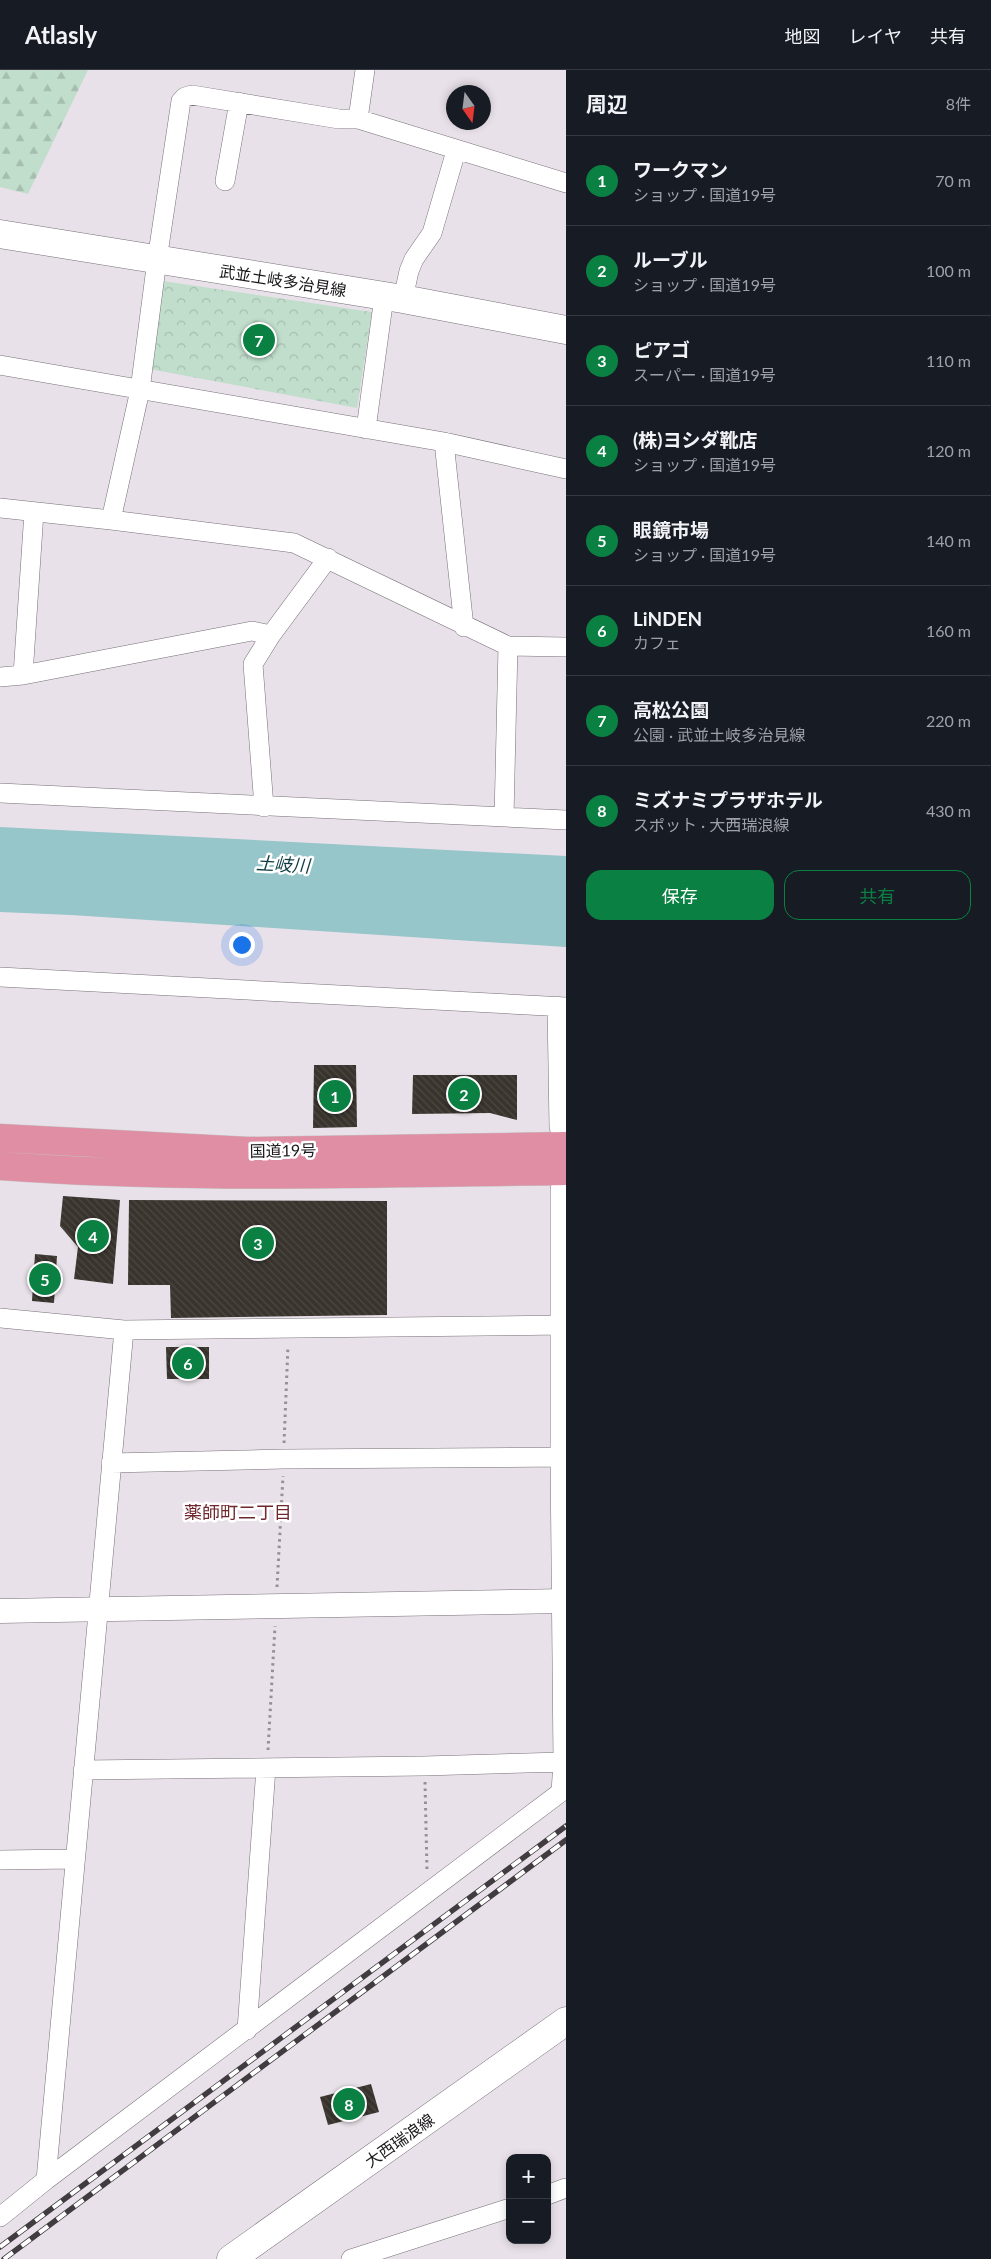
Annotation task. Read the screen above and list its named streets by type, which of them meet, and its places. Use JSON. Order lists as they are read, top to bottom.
{
  "streets": {
    "highway": ["国道19号"],
    "main road": ["武並土岐多治見線", "大西瑞浪線"]
  },
  "districts": ["薬師町二丁目"],
  "water": ["土岐川"],
  "north": "bottom",
  "page": {
    "header": "Atlasly",
    "nav": ["地図", "レイヤ", "共有"],
    "heading": ["周辺", "8件"],
    "list": [
      {
        "mark": "1",
        "name": "ワークマン",
        "note": "ショップ · 国道19号",
        "value": "70 m"
      },
      {
        "mark": "2",
        "name": "ルーブル",
        "note": "ショップ · 国道19号",
        "value": "100 m"
      },
      {
        "mark": "3",
        "name": "ピアゴ",
        "note": "スーパー · 国道19号",
        "value": "110 m"
      },
      {
        "mark": "4",
        "name": "(株)ヨシダ靴店",
        "note": "ショップ · 国道19号",
        "value": "120 m"
      },
      {
        "mark": "5",
        "name": "眼鏡市場",
        "note": "ショップ · 国道19号",
        "value": "140 m"
      },
      {
        "mark": "6",
        "name": "LiNDEN",
        "note": "カフェ",
        "value": "160 m"
      },
      {
        "mark": "7",
        "name": "高松公園",
        "note": "公園 · 武並土岐多治見線",
        "value": "220 m"
      },
      {
        "mark": "8",
        "name": "ミズナミプラザホテル",
        "note": "スポット · 大西瑞浪線",
        "value": "430 m"
      }
    ],
    "pins": [
      "7",
      "2",
      "1",
      "4",
      "3",
      "5",
      "6",
      "8"
    ],
    "buttons": ["保存", "共有"],
    "map_buttons": ["+", "−"]
  }
}
